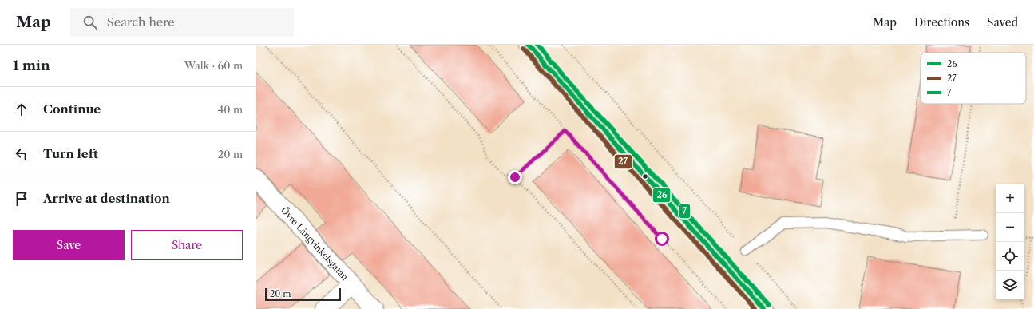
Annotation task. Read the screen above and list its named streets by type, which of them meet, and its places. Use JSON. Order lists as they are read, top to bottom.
{
  "streets": {
    "street": ["Övre Långvinkelsgatan"]
  },
  "lines": ["transit line 26", "transit line 7", "transit line 27"],
  "legend": ["26", "27", "7"],
  "scale_bar": "20 m",
  "page": {
    "header": "Map",
    "search": "Search here",
    "nav": ["Map", "Directions", "Saved"],
    "heading": ["1 min", "Walk · 60 m"],
    "list": [
      ["Continue", "40 m"],
      ["Turn left", "20 m"],
      "Arrive at destination"
    ],
    "map_buttons": ["+", "−"],
    "buttons": ["Save", "Share"],
    "scale": "20 m"
  }
}
